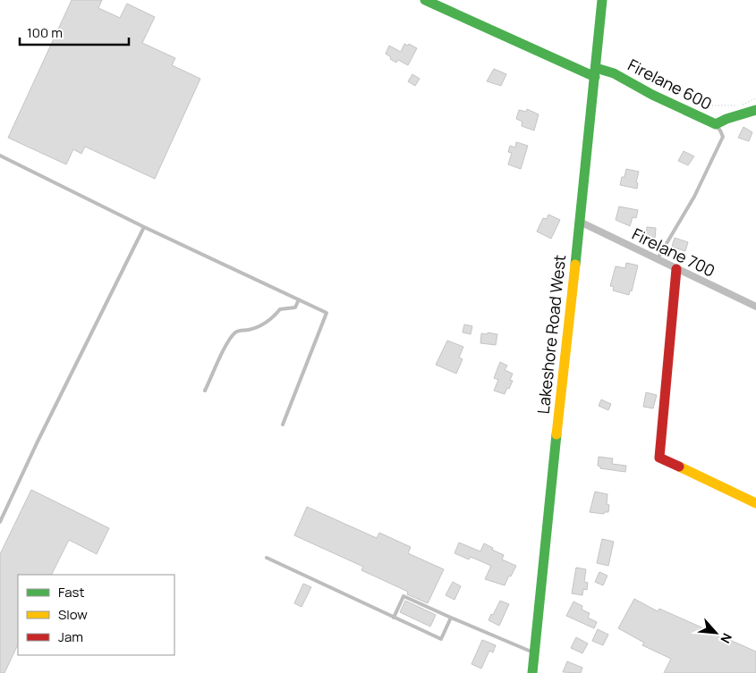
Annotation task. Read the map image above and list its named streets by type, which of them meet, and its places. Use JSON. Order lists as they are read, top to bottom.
{
  "streets": {
    "main road": ["Firelane 600", "Lakeshore Road West"],
    "street": ["Firelane 700"]
  },
  "crossings": [
    ["Firelane 600", "Lakeshore Road West"],
    ["Firelane 700", "Lakeshore Road West"]
  ],
  "legend": ["Fast", "Slow", "Jam"],
  "scale_bar": "100 m",
  "north": "bottom right"
}
